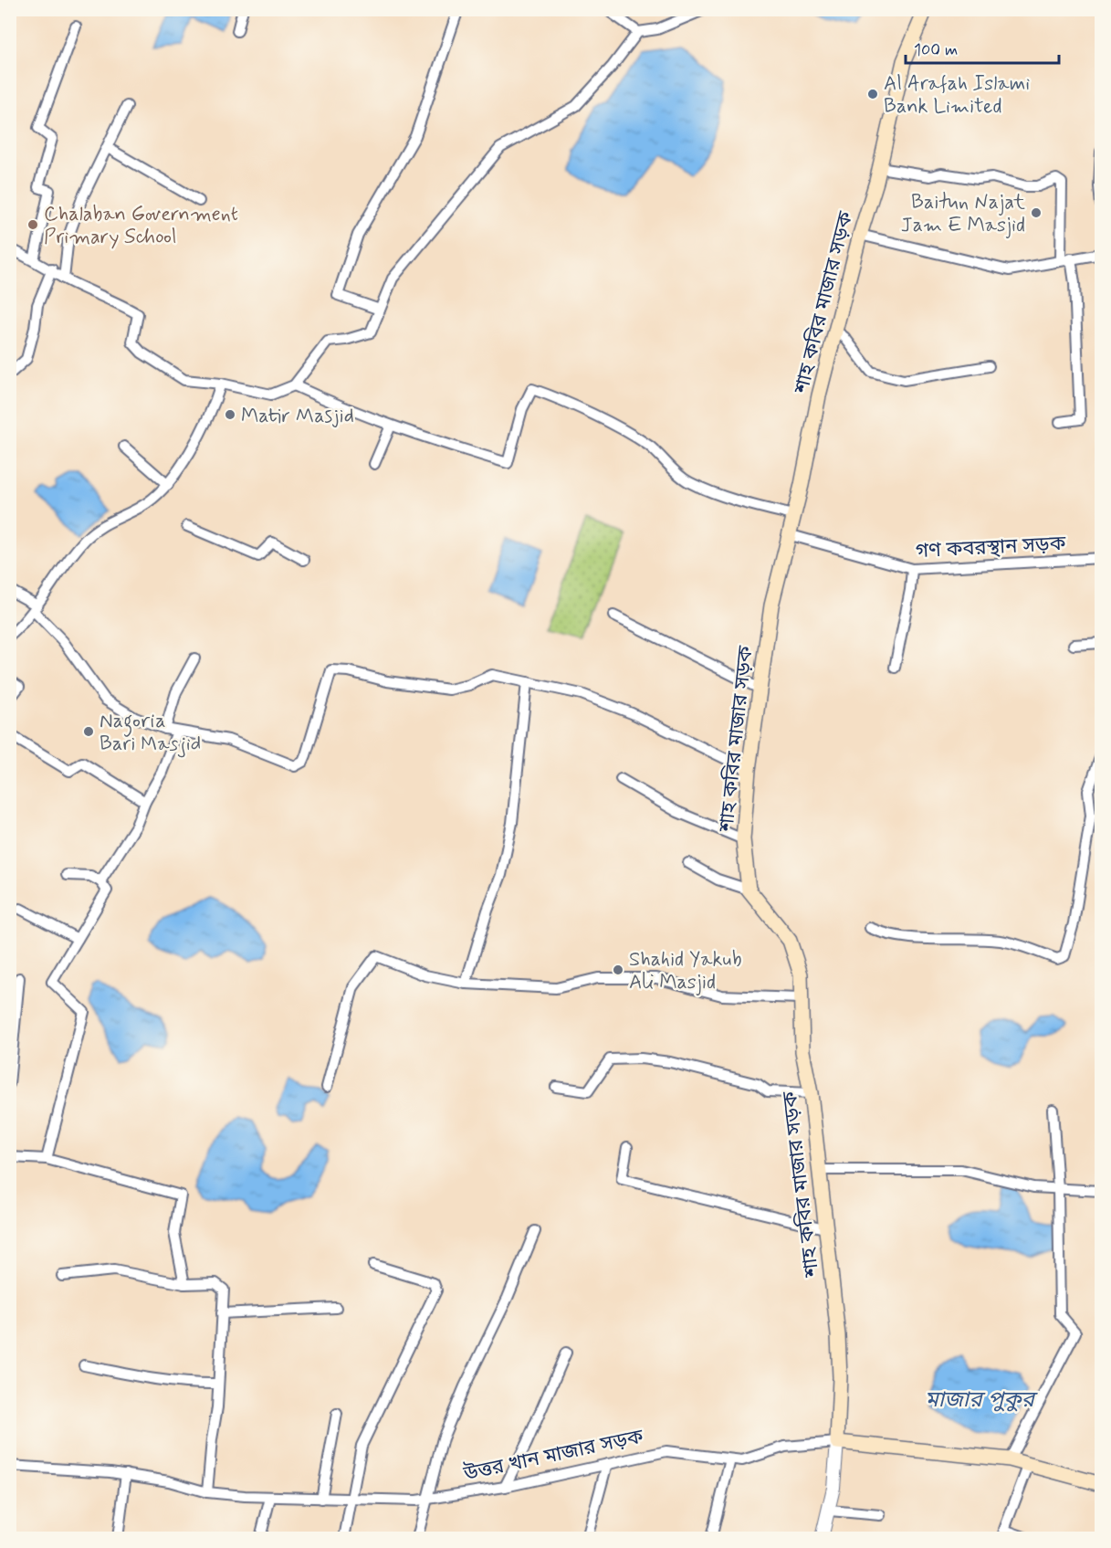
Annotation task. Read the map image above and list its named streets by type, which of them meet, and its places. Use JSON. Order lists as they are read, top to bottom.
{
  "streets": {
    "main road": ["শাহ কবির মাজার সড়ক", "উত্তর খান মাজার সড়ক"],
    "street": ["গণ কবরস্থান সড়ক"]
  },
  "crossings": [
    ["শাহ কবির মাজার সড়ক", "গণ কবরস্থান সড়ক"],
    ["শাহ কবির মাজার সড়ক", "উত্তর খান মাজার সড়ক"]
  ],
  "water": ["মাজার পুকুর"],
  "places": [
    "Al Arafah Islami Bank Limited",
    "Baitun Najat Jam E Masjid",
    "Chalaban Government Primary School",
    "Matir Masjid",
    "Nagoria Bari Masjid",
    "Shahid Yakub Ali Masjid"
  ],
  "scale_bar": "100 m"
}
